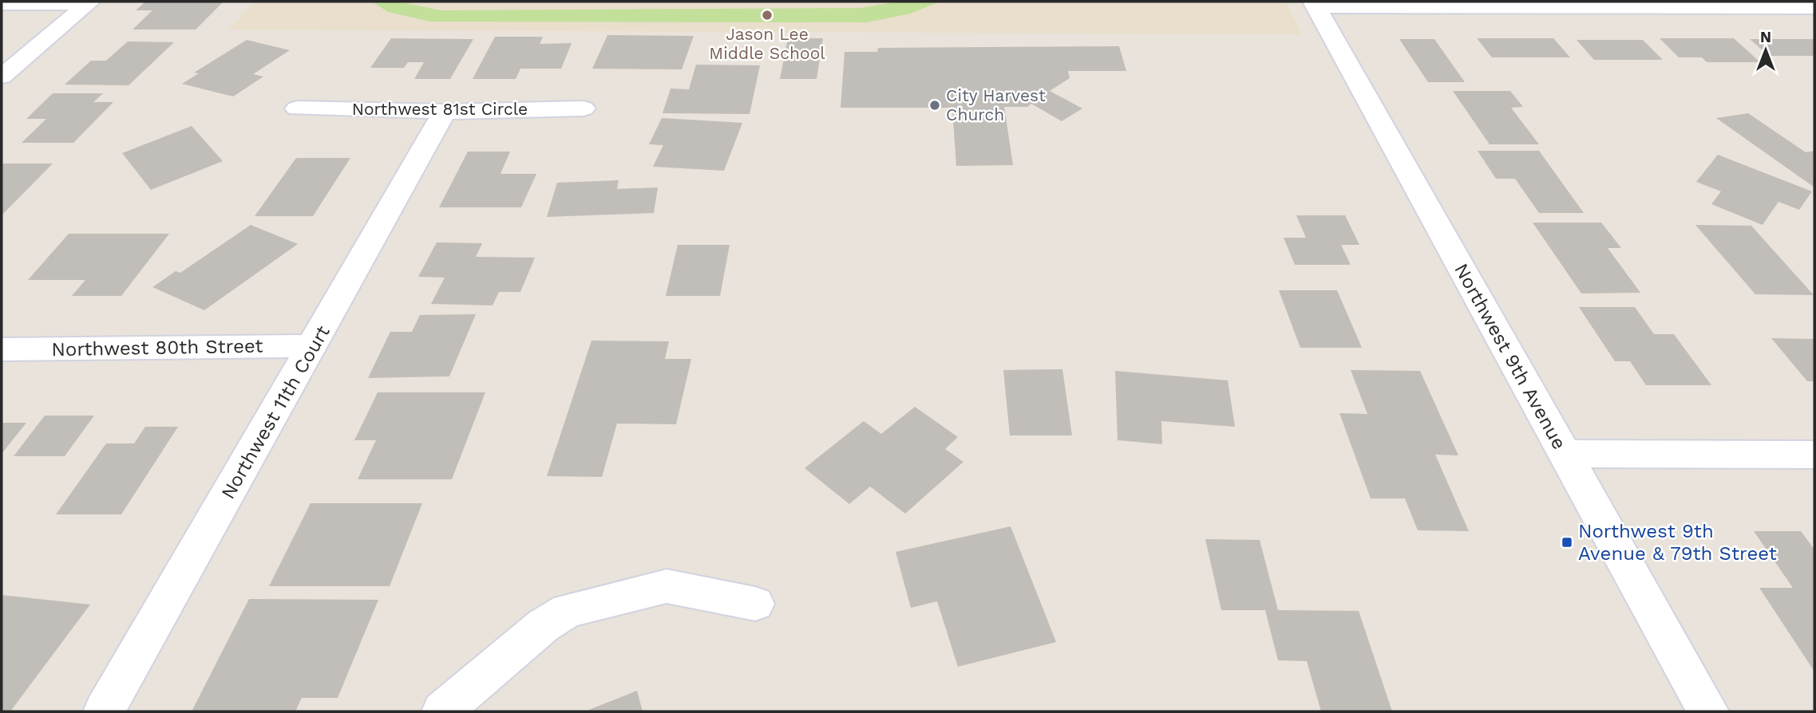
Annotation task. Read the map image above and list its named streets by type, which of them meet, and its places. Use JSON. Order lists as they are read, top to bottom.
{
  "streets": {
    "street": [
      "Northwest 81st Circle",
      "Northwest 80th Street",
      "Northwest 9th Avenue",
      "Northwest 11th Court"
    ]
  },
  "crossings": [
    ["Northwest 81st Circle", "Northwest 11th Court"],
    ["Northwest 80th Street", "Northwest 11th Court"]
  ],
  "places": {
    "other": ["Jason Lee Middle School", "City Harvest Church"],
    "transit": ["Northwest 9th Avenue & 79th Street"]
  },
  "north": "top"
}
